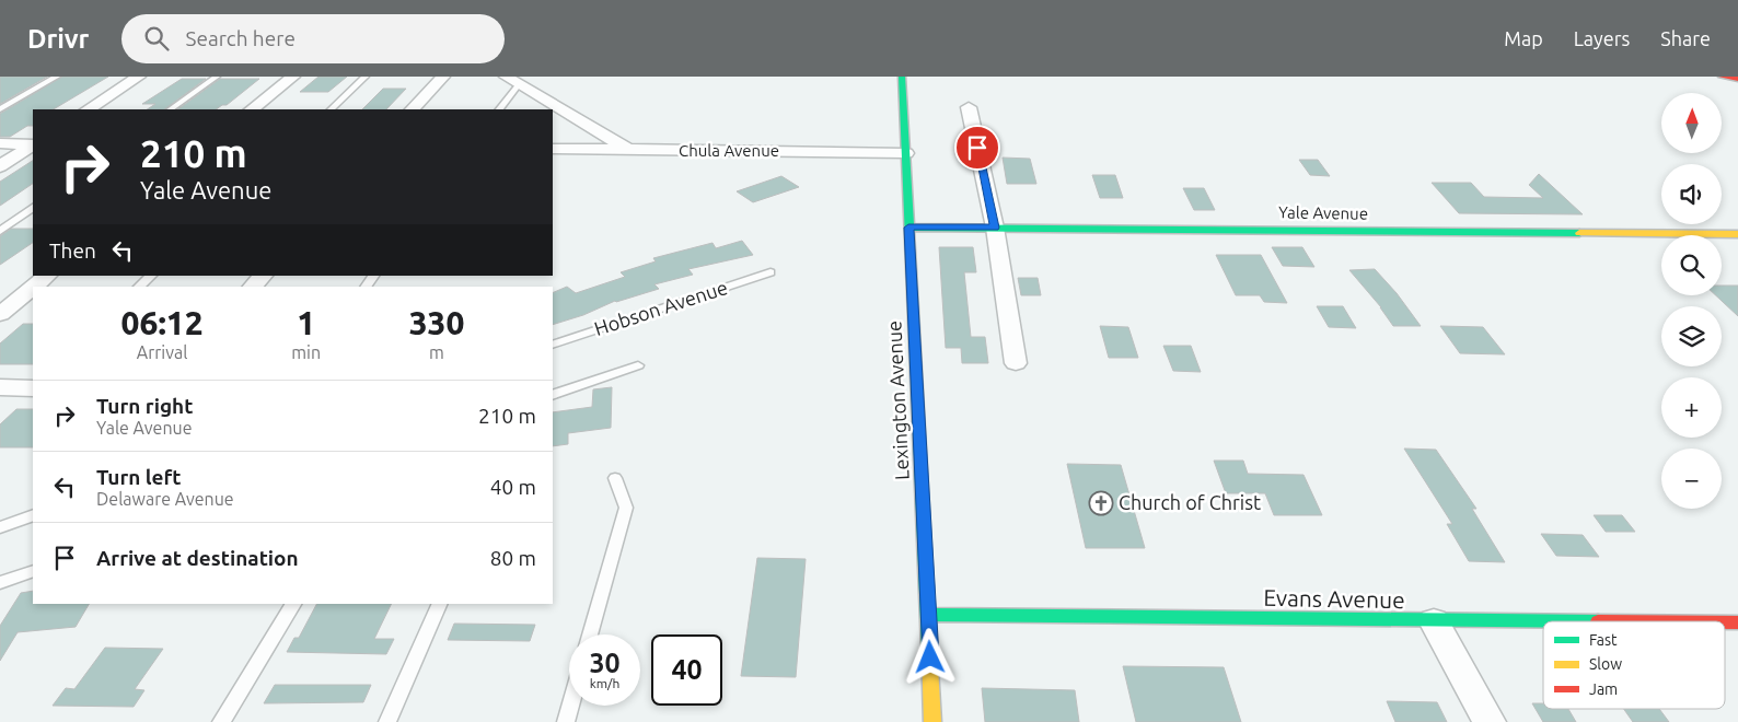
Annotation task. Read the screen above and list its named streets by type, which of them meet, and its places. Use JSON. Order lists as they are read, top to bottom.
{
  "streets": {
    "main road": ["Yale Avenue", "Lexington Avenue", "Evans Avenue"],
    "street": ["Chula Avenue"],
    "lane": ["Hobson Avenue"]
  },
  "crossings": [
    ["Chula Avenue", "Lexington Avenue"],
    ["Yale Avenue", "Lexington Avenue"],
    ["Lexington Avenue", "Evans Avenue"]
  ],
  "places": {
    "church": ["Church of Christ"]
  },
  "legend": ["Fast", "Slow", "Jam"],
  "north": "top",
  "page": {
    "header": "Drivr",
    "search": "Search here",
    "nav": ["Map", "Layers", "Share"],
    "map_buttons": ["+", "−"],
    "turn": ["210 m", "Yale Avenue"],
    "then": "Then",
    "eta": [
      "06:12",
      "Arrival",
      "1",
      "min",
      "330",
      "m"
    ],
    "list": [
      {
        "name": "Turn right",
        "note": "Yale Avenue",
        "value": "210 m"
      },
      {
        "name": "Turn left",
        "note": "Delaware Avenue",
        "value": "40 m"
      },
      {
        "name": "Arrive at destination",
        "value": "80 m"
      }
    ],
    "speed": "30 km/h",
    "limit": "40"
  }
}
